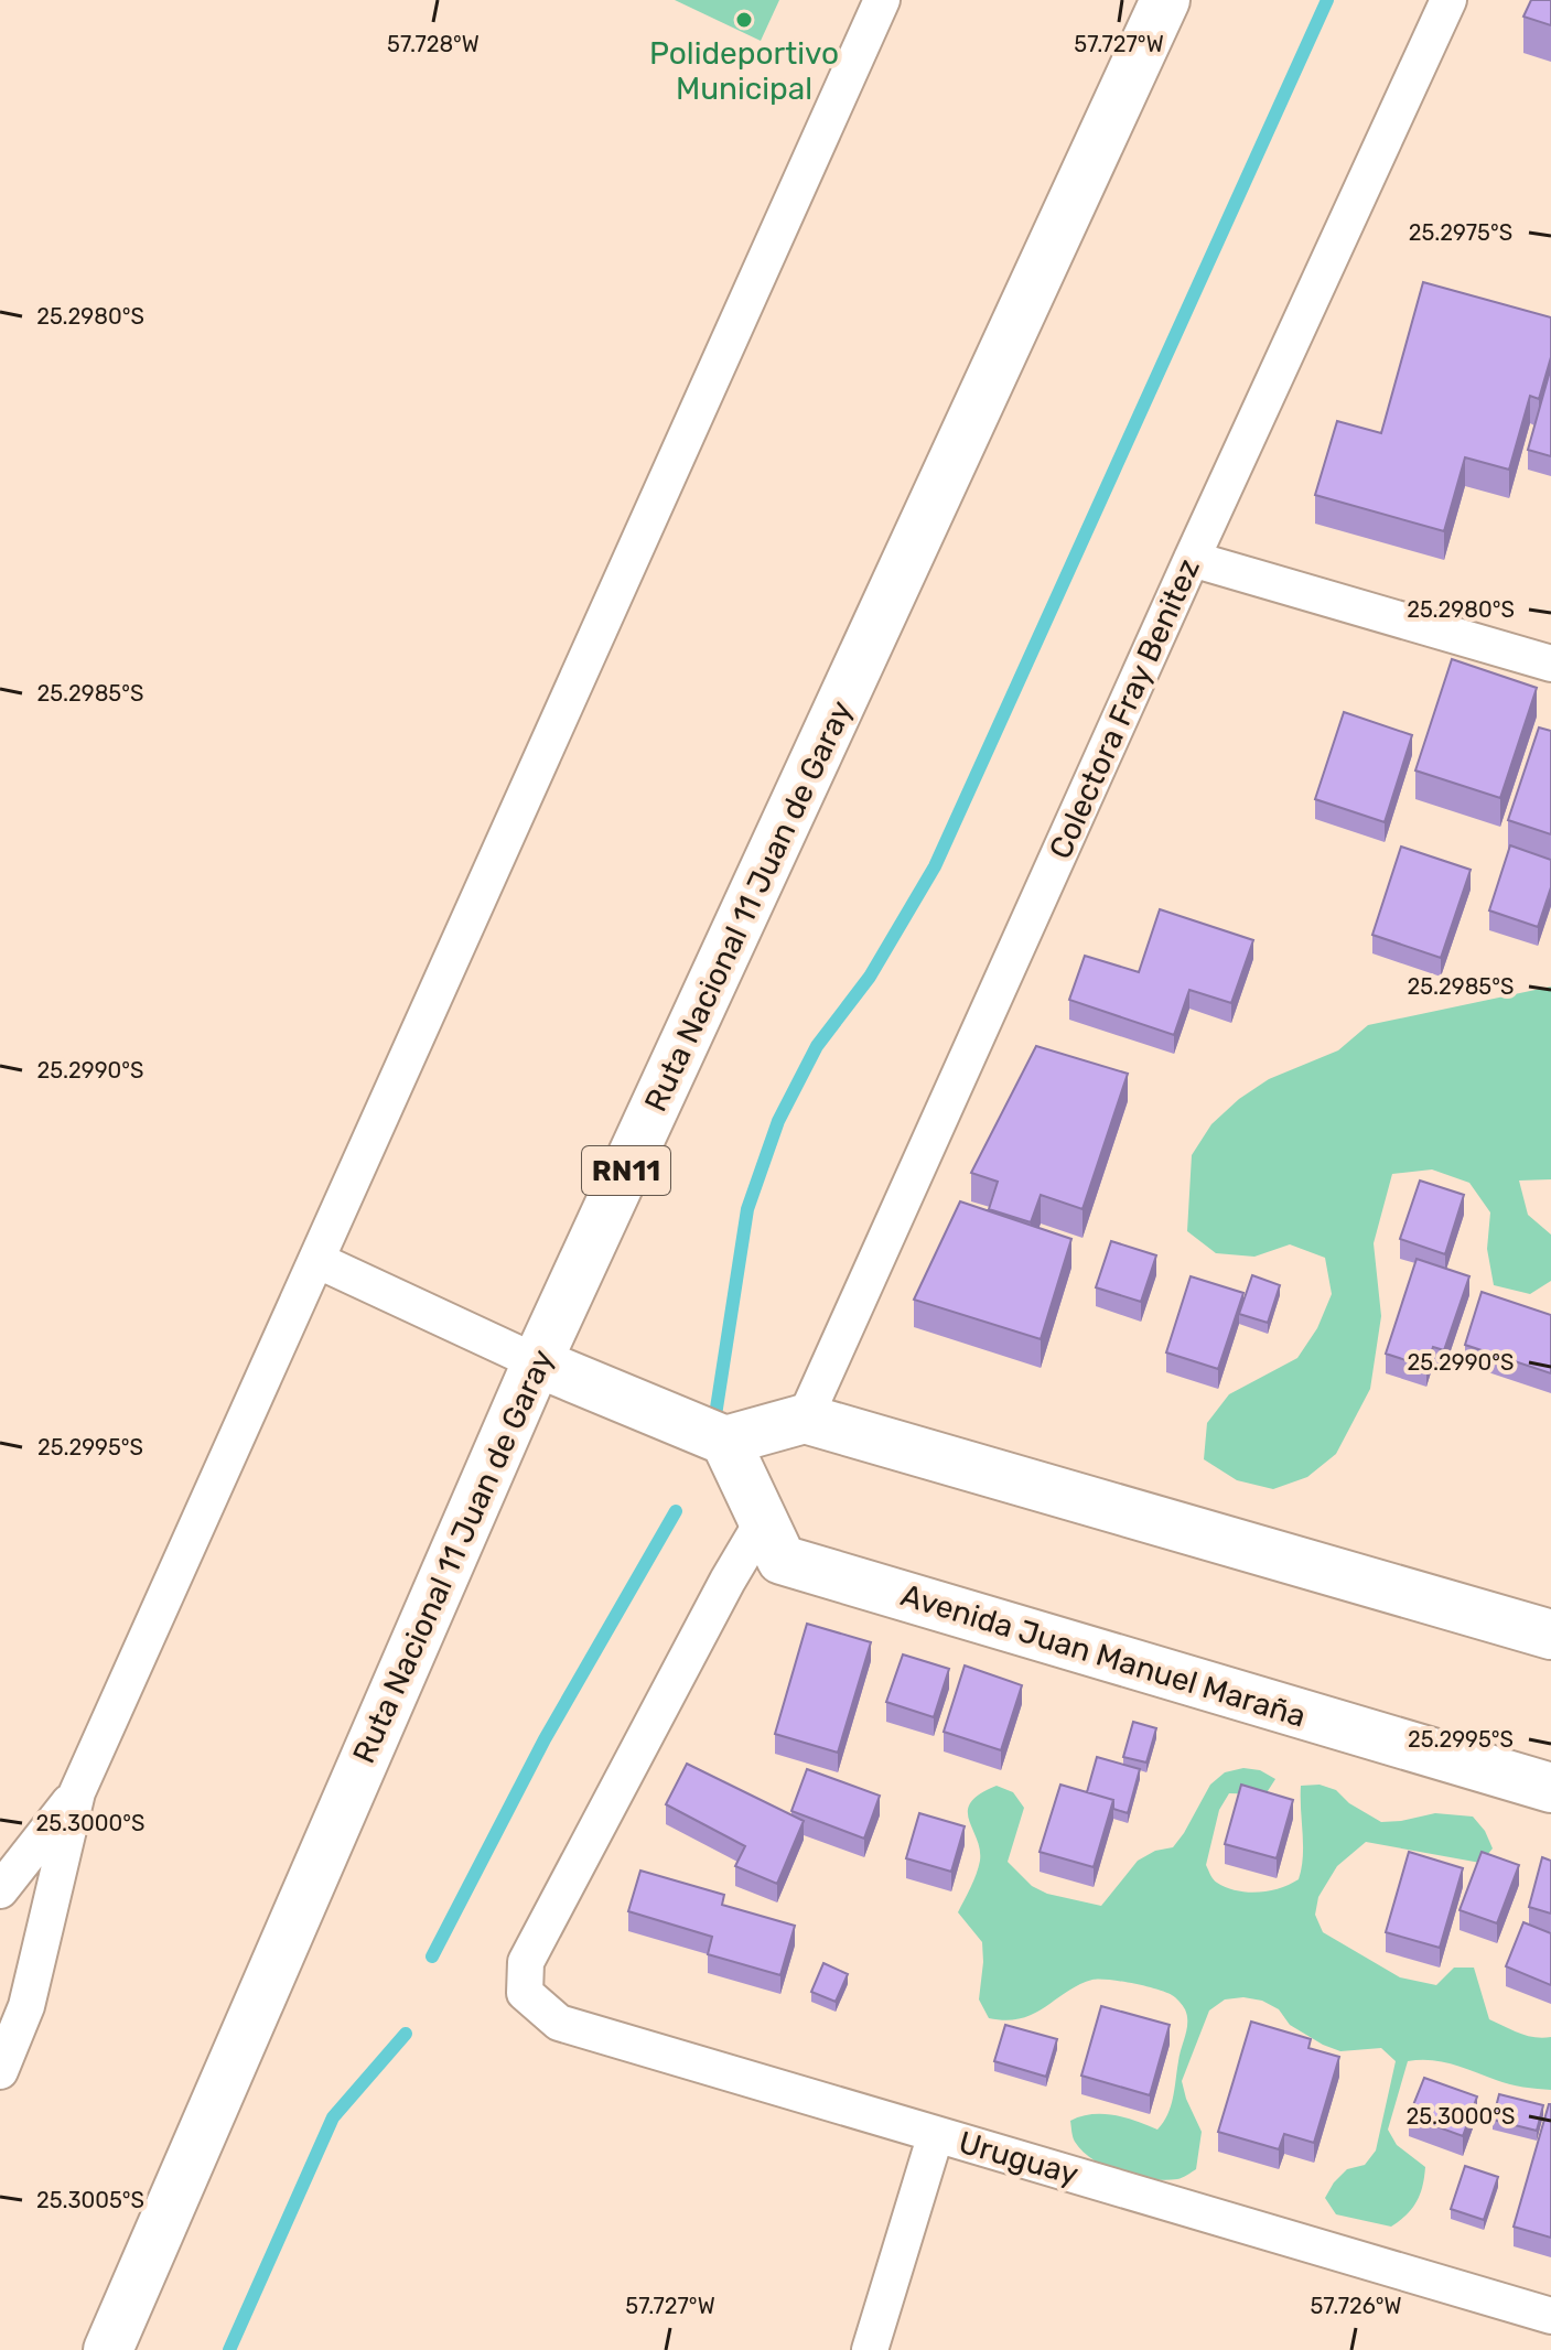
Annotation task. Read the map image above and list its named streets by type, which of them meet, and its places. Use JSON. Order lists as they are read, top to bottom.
{
  "streets": {
    "main road": ["Ruta Nacional 11 Juan de Garay", "RN11", "Avenida Juan Manuel Maraña"],
    "street": ["Colectora Fray Benitez", "Uruguay"]
  },
  "crossings": [
    ["Avenida Juan Manuel Maraña", "Uruguay"]
  ],
  "places": ["Polideportivo Municipal"],
  "coordinates": [
    "57.728°W",
    "57.727°W",
    "25.2975°S",
    "25.2980°S",
    "25.2985°S",
    "25.2990°S",
    "25.2995°S",
    "25.3000°S",
    "25.3005°S",
    "57.726°W"
  ]
}
